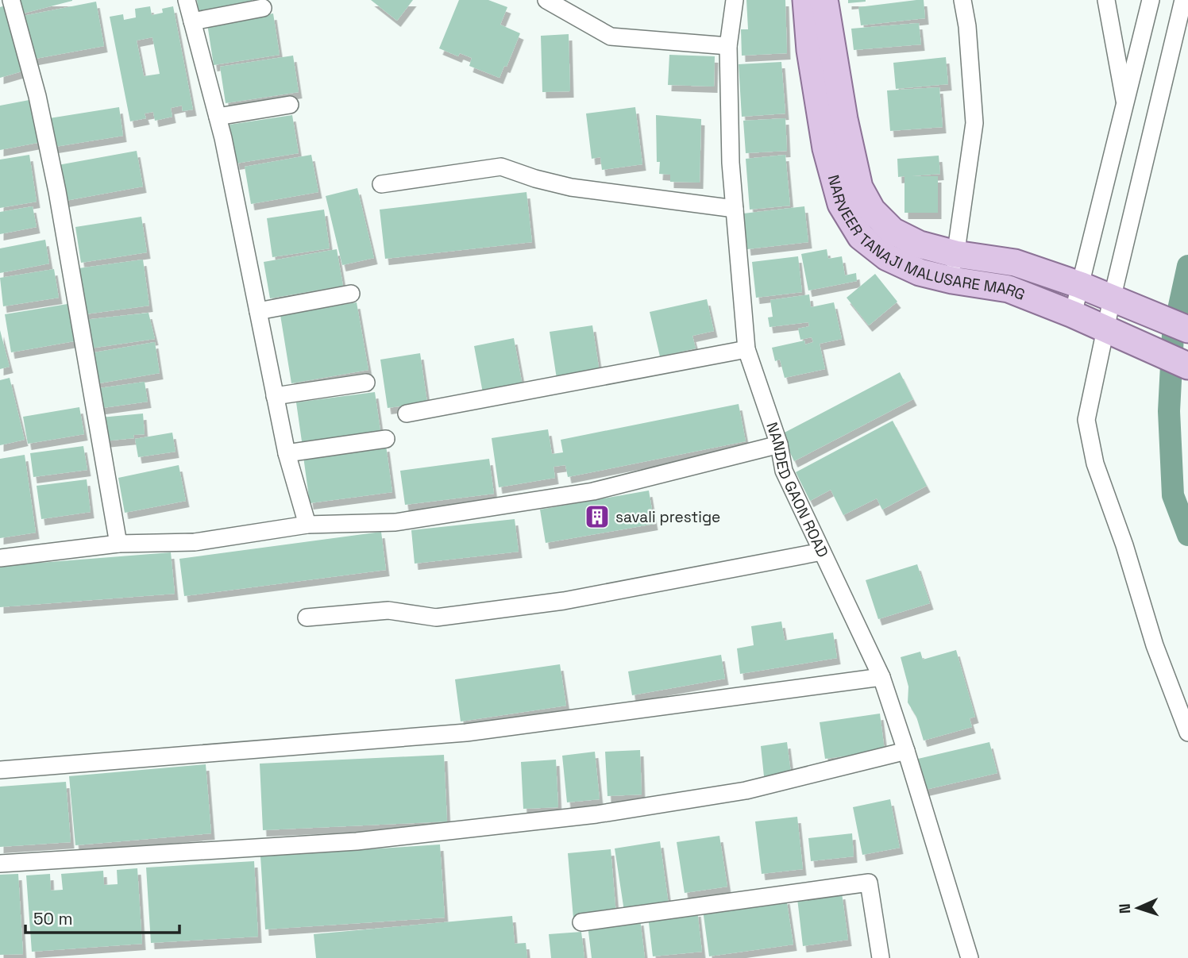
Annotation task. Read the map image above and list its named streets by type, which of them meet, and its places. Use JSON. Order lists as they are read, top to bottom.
{
  "streets": {
    "main road": ["NARVEER TANAJI MALUSARE MARG"],
    "street": ["NANDED GAON ROAD"]
  },
  "places": {
    "building": ["savali prestige"]
  },
  "scale_bar": "50 m",
  "north": "left"
}
